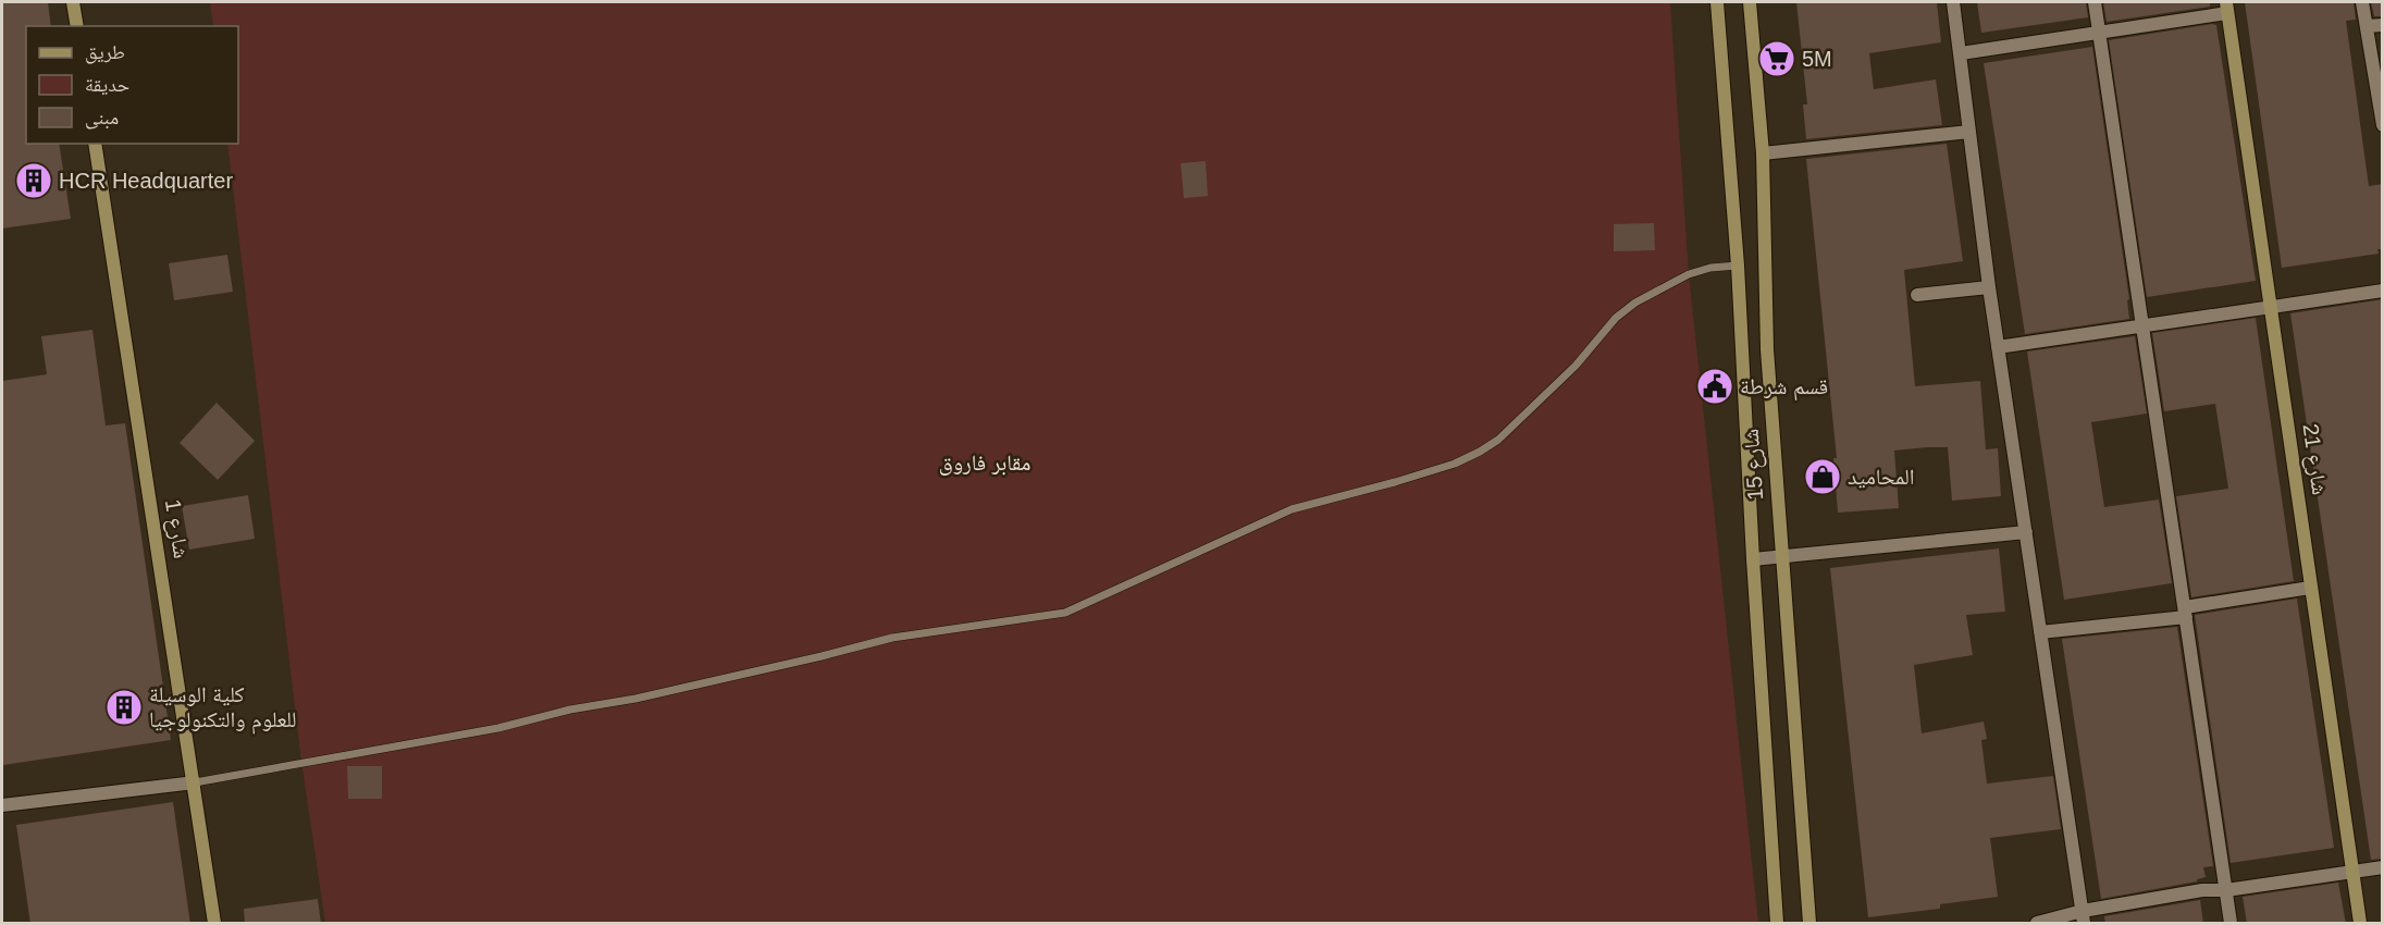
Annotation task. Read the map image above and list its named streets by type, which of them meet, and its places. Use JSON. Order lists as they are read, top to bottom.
{
  "streets": {
    "street": ["شارع 21", "شارع 15", "شارع 1"]
  },
  "parks": ["مقابر فاروق"],
  "places": {
    "supermarket": ["5M"],
    "building": ["HCR Headquarter", "كلية الوسيلة للعلوم والتكنولوجيا"],
    "public building": ["قسم شرطة"],
    "shop": ["المحاميد"]
  },
  "legend": ["طريق", "حديقة", "مبنى"]
}
